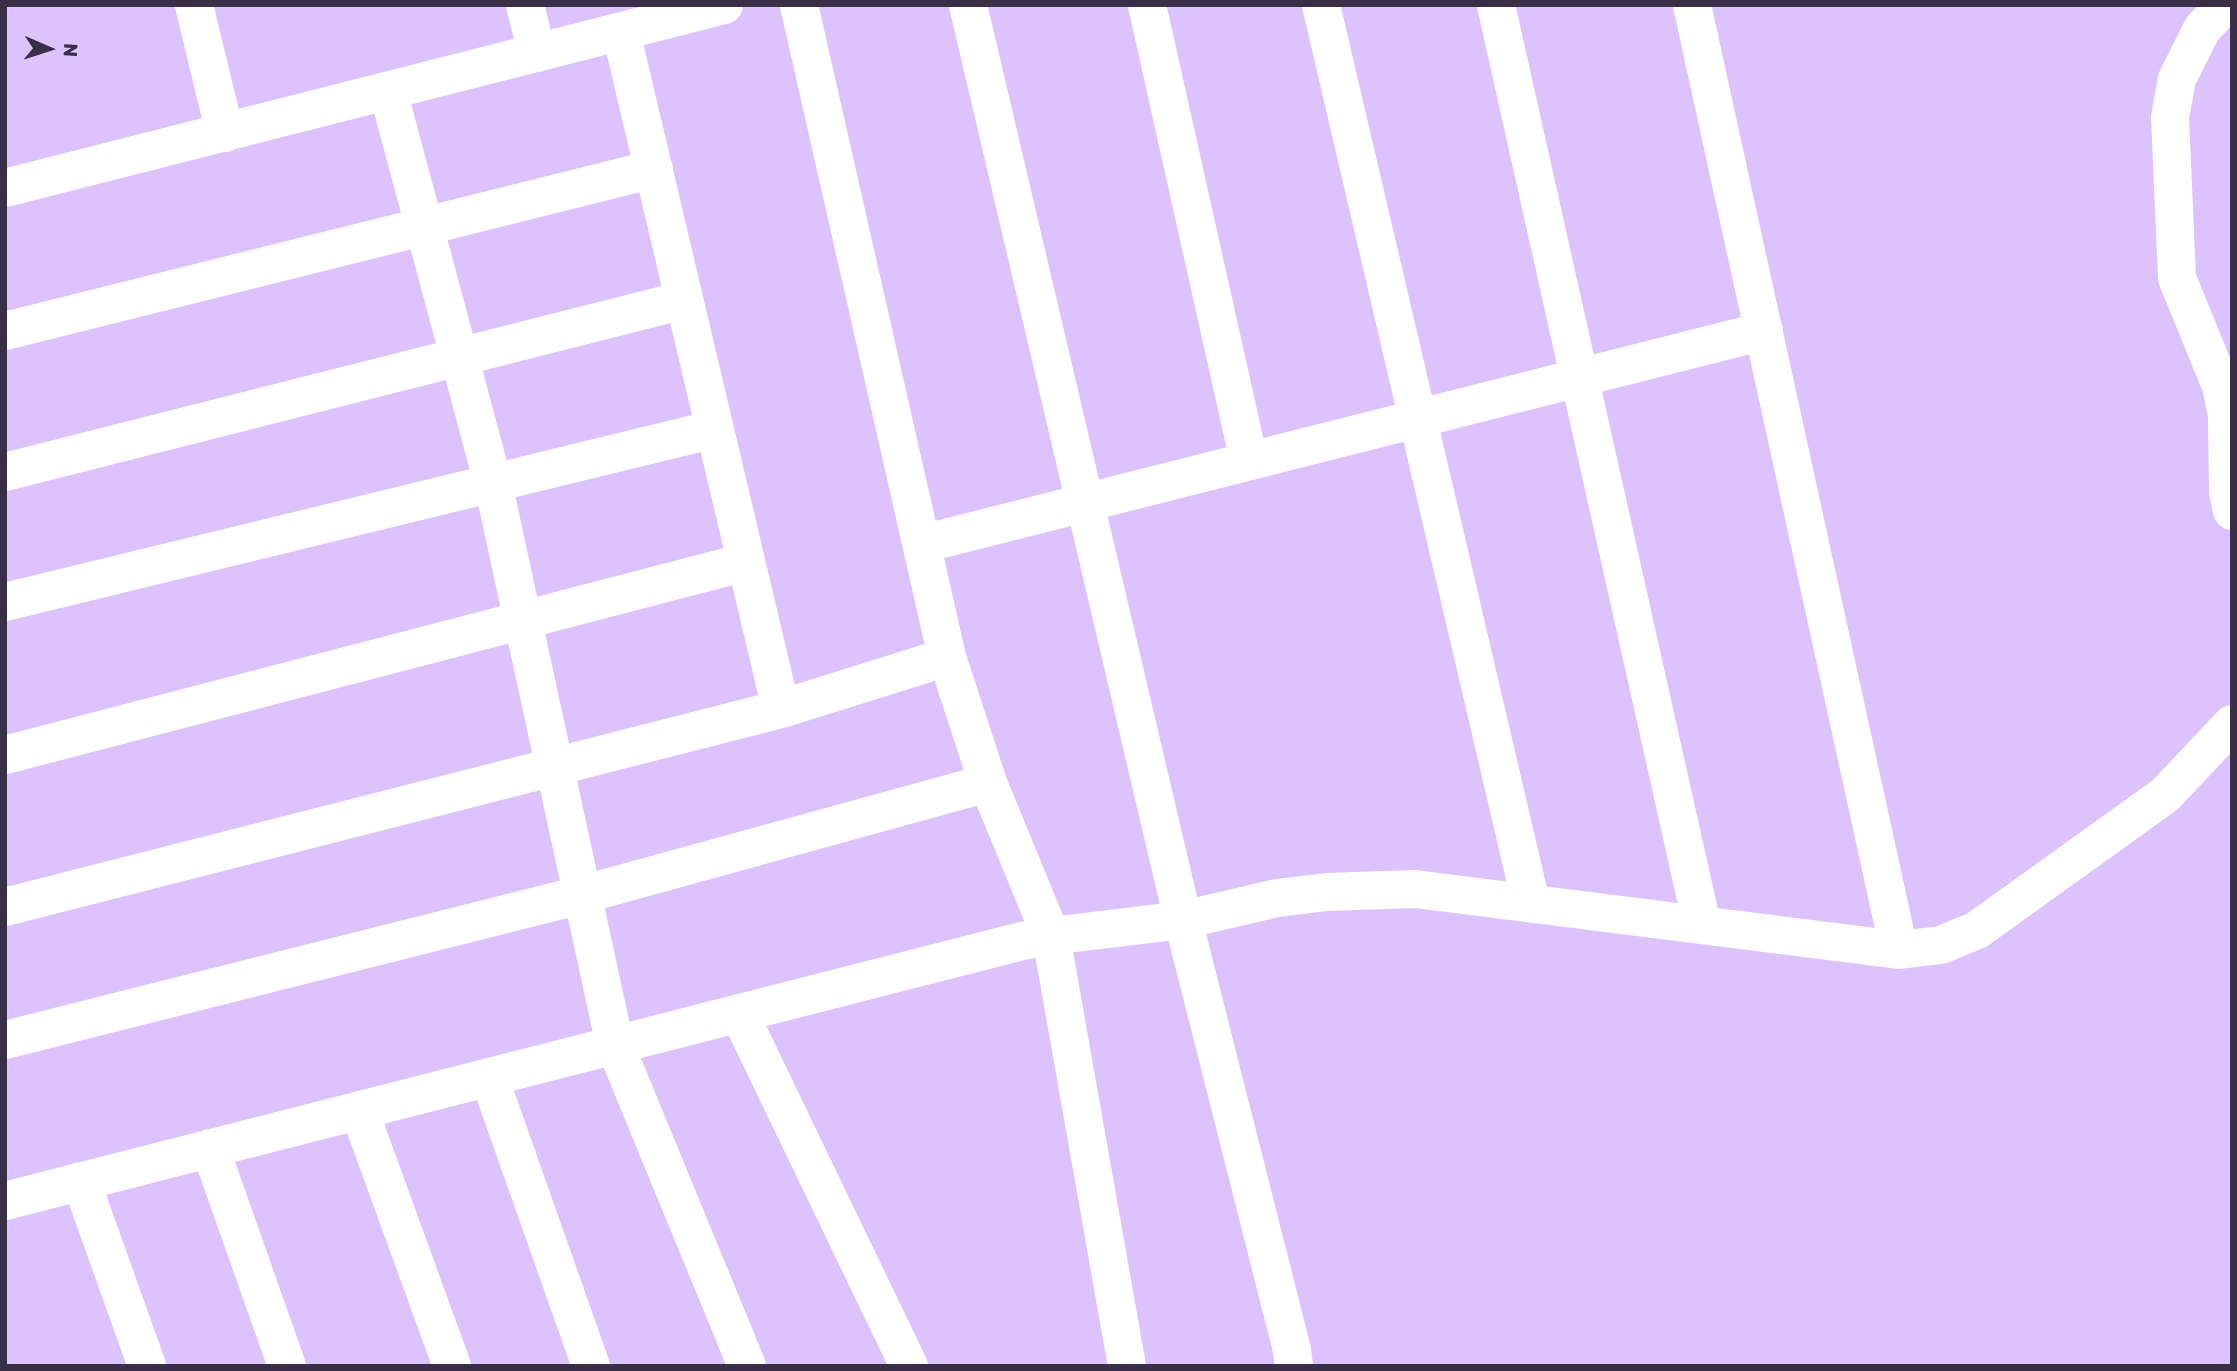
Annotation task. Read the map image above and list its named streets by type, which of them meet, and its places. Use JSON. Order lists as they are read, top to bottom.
{
  "north": "right"
}
